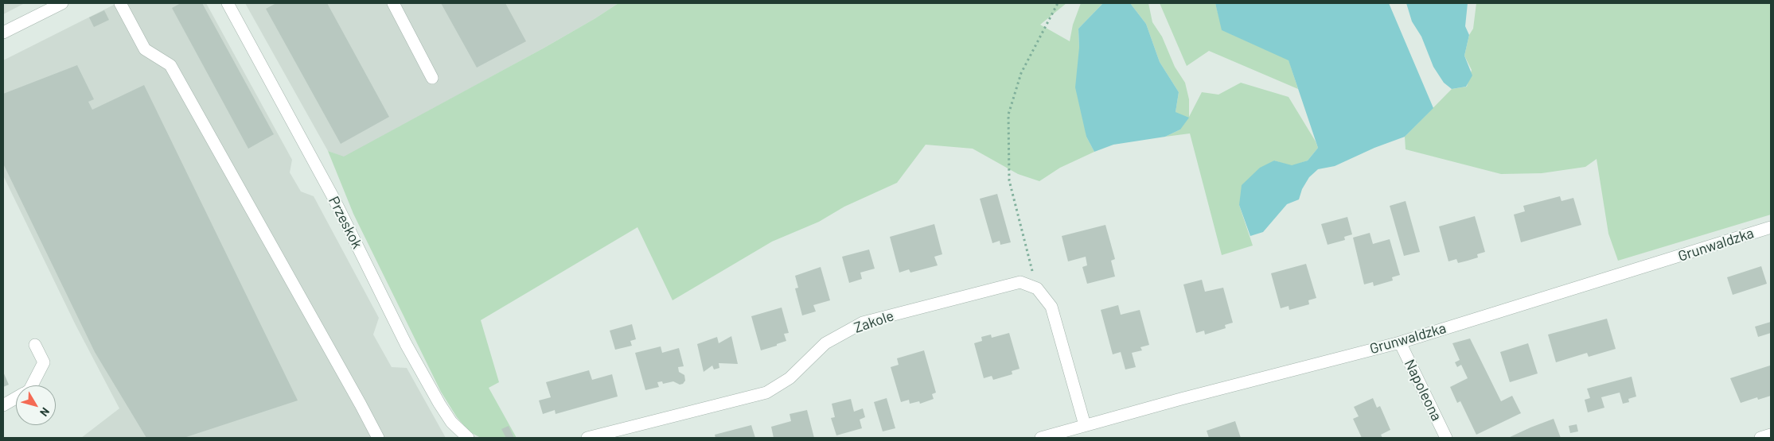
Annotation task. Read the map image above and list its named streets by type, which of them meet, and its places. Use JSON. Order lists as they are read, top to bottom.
{
  "streets": {
    "street": [
      "Przeskok",
      "Grunwaldzka",
      "Zakole",
      "Napoleona"
    ]
  },
  "crossings": [
    ["Grunwaldzka", "Napoleona"]
  ],
  "north": "bottom right"
}
